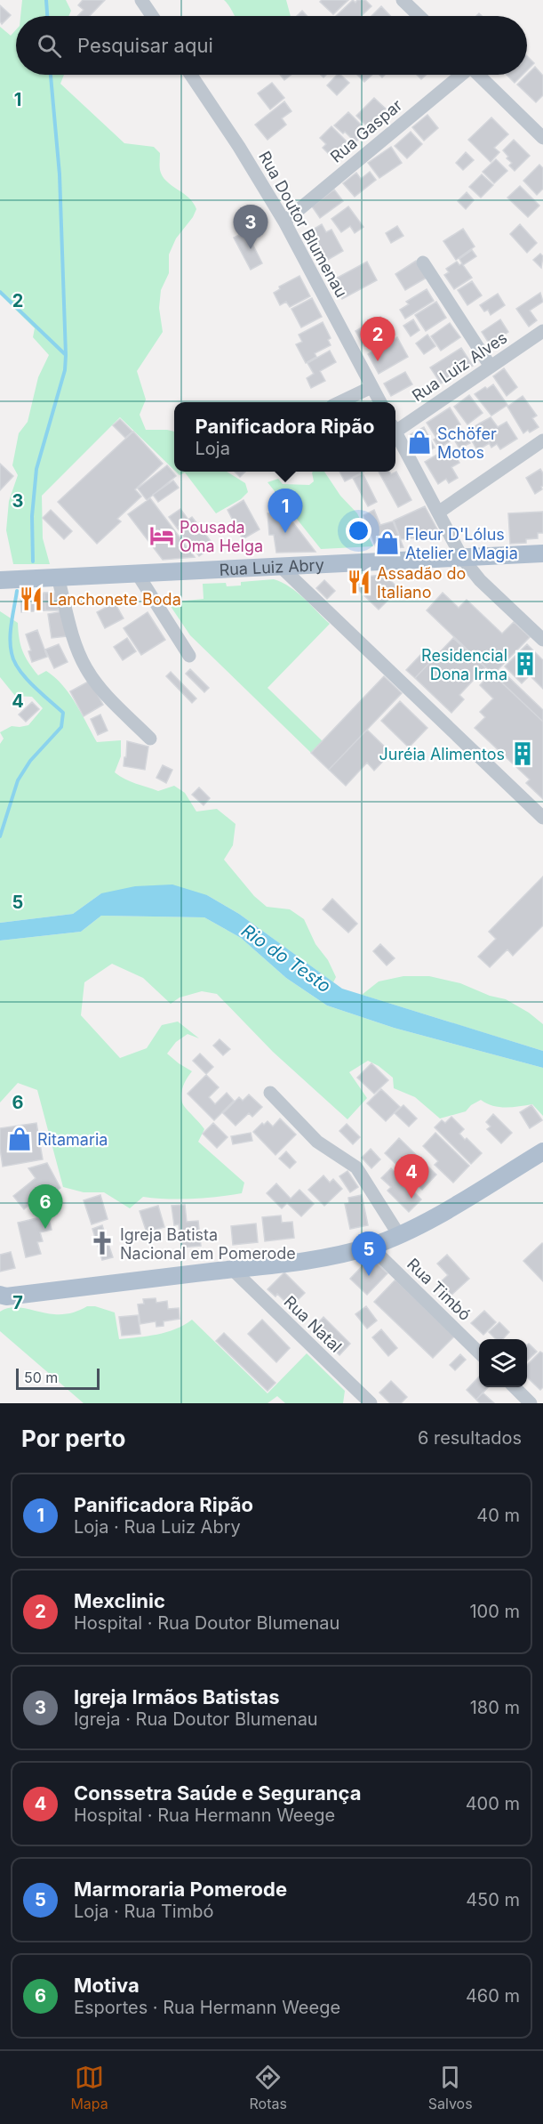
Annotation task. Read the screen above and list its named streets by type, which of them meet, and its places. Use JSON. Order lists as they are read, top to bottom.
{
  "streets": {
    "main road": ["Rua Luiz Abry"],
    "street": [
      "Rua Gaspar",
      "Rua Doutor Blumenau",
      "Rua Luiz Alves",
      "Rua Timbó",
      "Rua Natal"
    ]
  },
  "crossings": [
    ["Rua Gaspar", "Rua Doutor Blumenau"]
  ],
  "water": ["Rio do Testo"],
  "places": {
    "shop": ["Schöfer Motos", "Fleur D'Lólus Atelier e Magia", "Ritamaria"],
    "hotel": ["Pousada Oma Helga"],
    "restaurant": ["Assadão do Italiano", "Lanchonete Boda"],
    "building": ["Residencial Dona Irma", "Juréia Alimentos"],
    "church": ["Igreja Batista Nacional em Pomerode"]
  },
  "scale_bar": "50 m",
  "page": {
    "search": "Pesquisar aqui",
    "pins": [
      "3",
      "2",
      "1",
      "4",
      "6",
      "5"
    ],
    "popup": ["Panificadora Ripão", "Loja"],
    "scale": "50 m",
    "heading": ["Por perto", "6 resultados"],
    "list": [
      {
        "mark": "1",
        "name": "Panificadora Ripão",
        "note": "Loja · Rua Luiz Abry",
        "value": "40 m"
      },
      {
        "mark": "2",
        "name": "Mexclinic",
        "note": "Hospital · Rua Doutor Blumenau",
        "value": "100 m"
      },
      {
        "mark": "3",
        "name": "Igreja Irmãos Batistas",
        "note": "Igreja · Rua Doutor Blumenau",
        "value": "180 m"
      },
      {
        "mark": "4",
        "name": "Conssetra Saúde e Segurança",
        "note": "Hospital · Rua Hermann Weege",
        "value": "400 m"
      },
      {
        "mark": "5",
        "name": "Marmoraria Pomerode",
        "note": "Loja · Rua Timbó",
        "value": "450 m"
      },
      {
        "mark": "6",
        "name": "Motiva",
        "note": "Esportes · Rua Hermann Weege",
        "value": "460 m"
      }
    ],
    "nav": ["Mapa", "Rotas", "Salvos"]
  },
  "grid": {
    "rows": [
      "1",
      "2",
      "3",
      "4",
      "5",
      "6",
      "7"
    ]
  }
}
